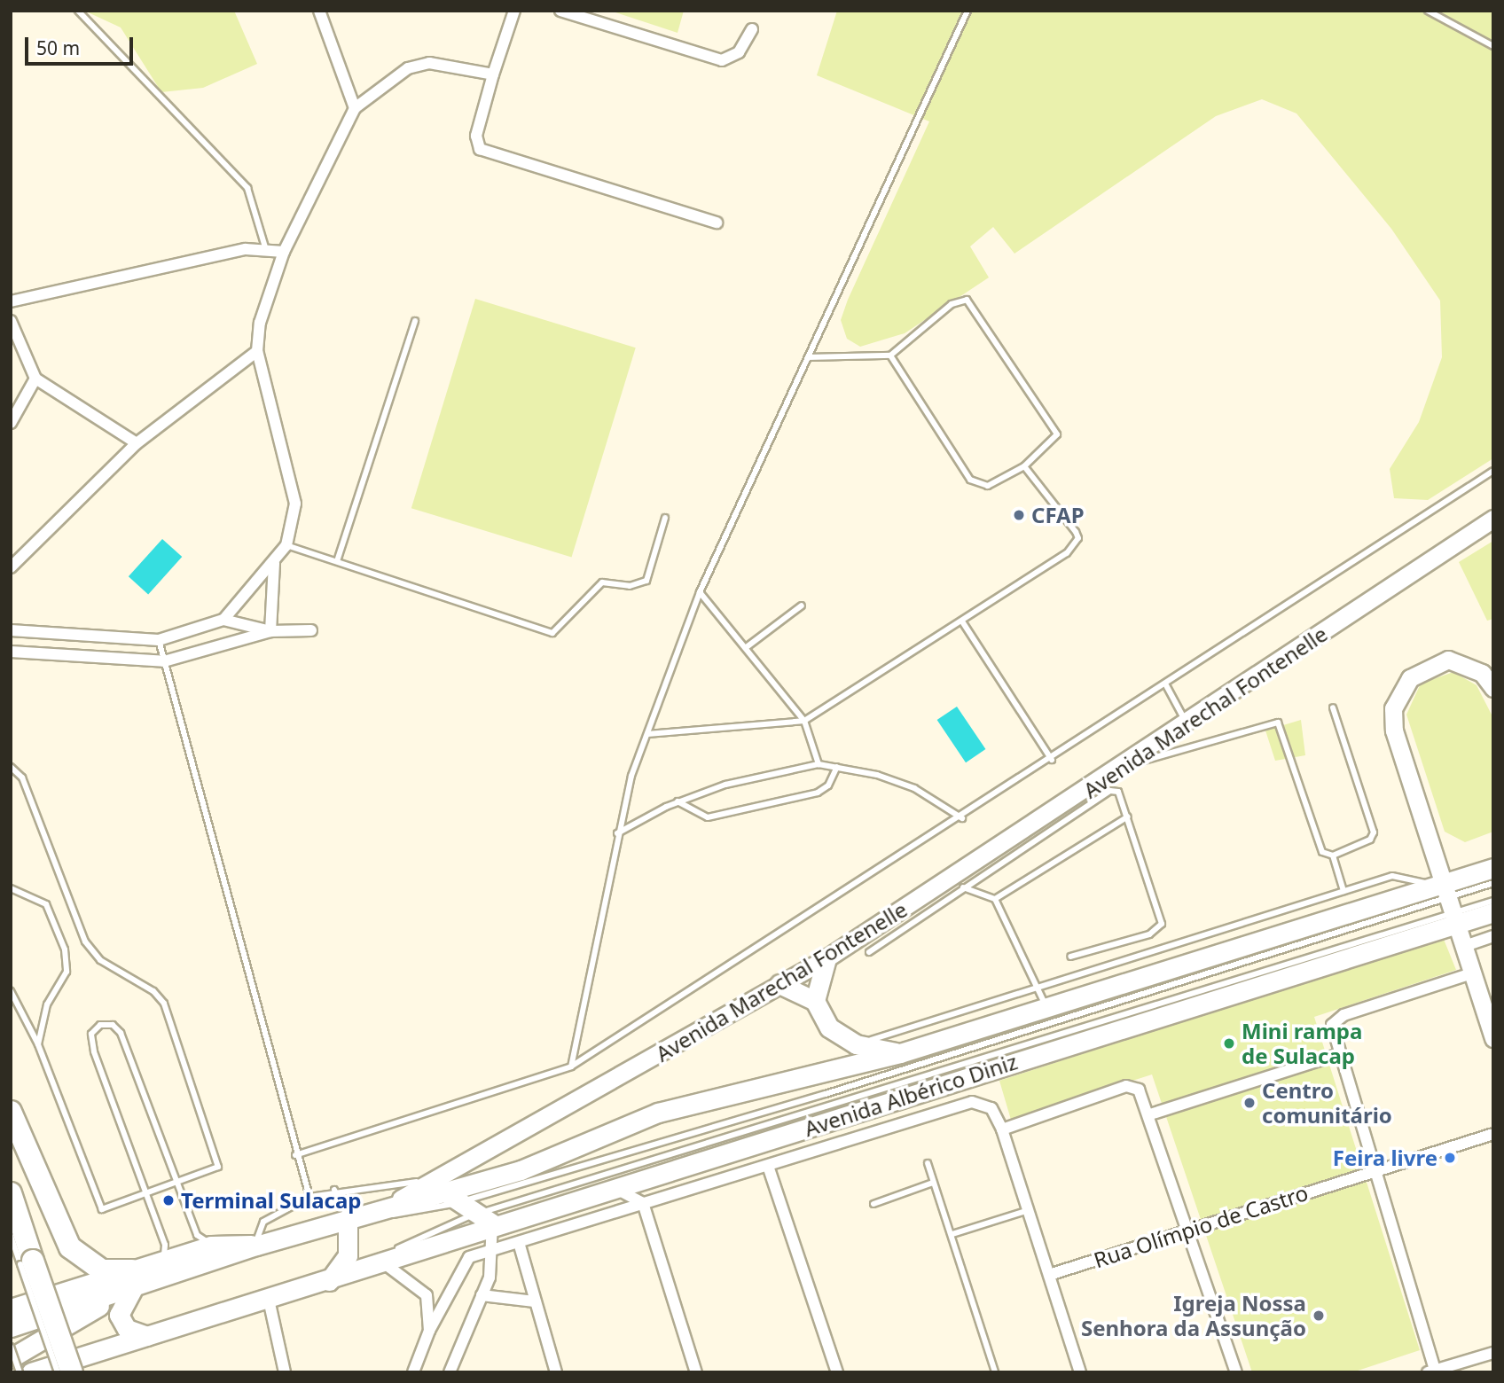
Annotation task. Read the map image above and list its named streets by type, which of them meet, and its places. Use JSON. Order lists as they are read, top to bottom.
{
  "streets": {
    "main road": ["Avenida Marechal Fontenelle", "Avenida Albérico Diniz"],
    "street": ["Rua Olímpio de Castro"]
  },
  "crossings": [
    ["Avenida Marechal Fontenelle", "Avenida Albérico Diniz"]
  ],
  "places": [
    "CFAP",
    "Mini rampa de Sulacap",
    "Centro comunitário",
    "Feira livre",
    "Terminal Sulacap",
    "Igreja Nossa Senhora da Assunção"
  ],
  "scale_bar": "50 m"
}
